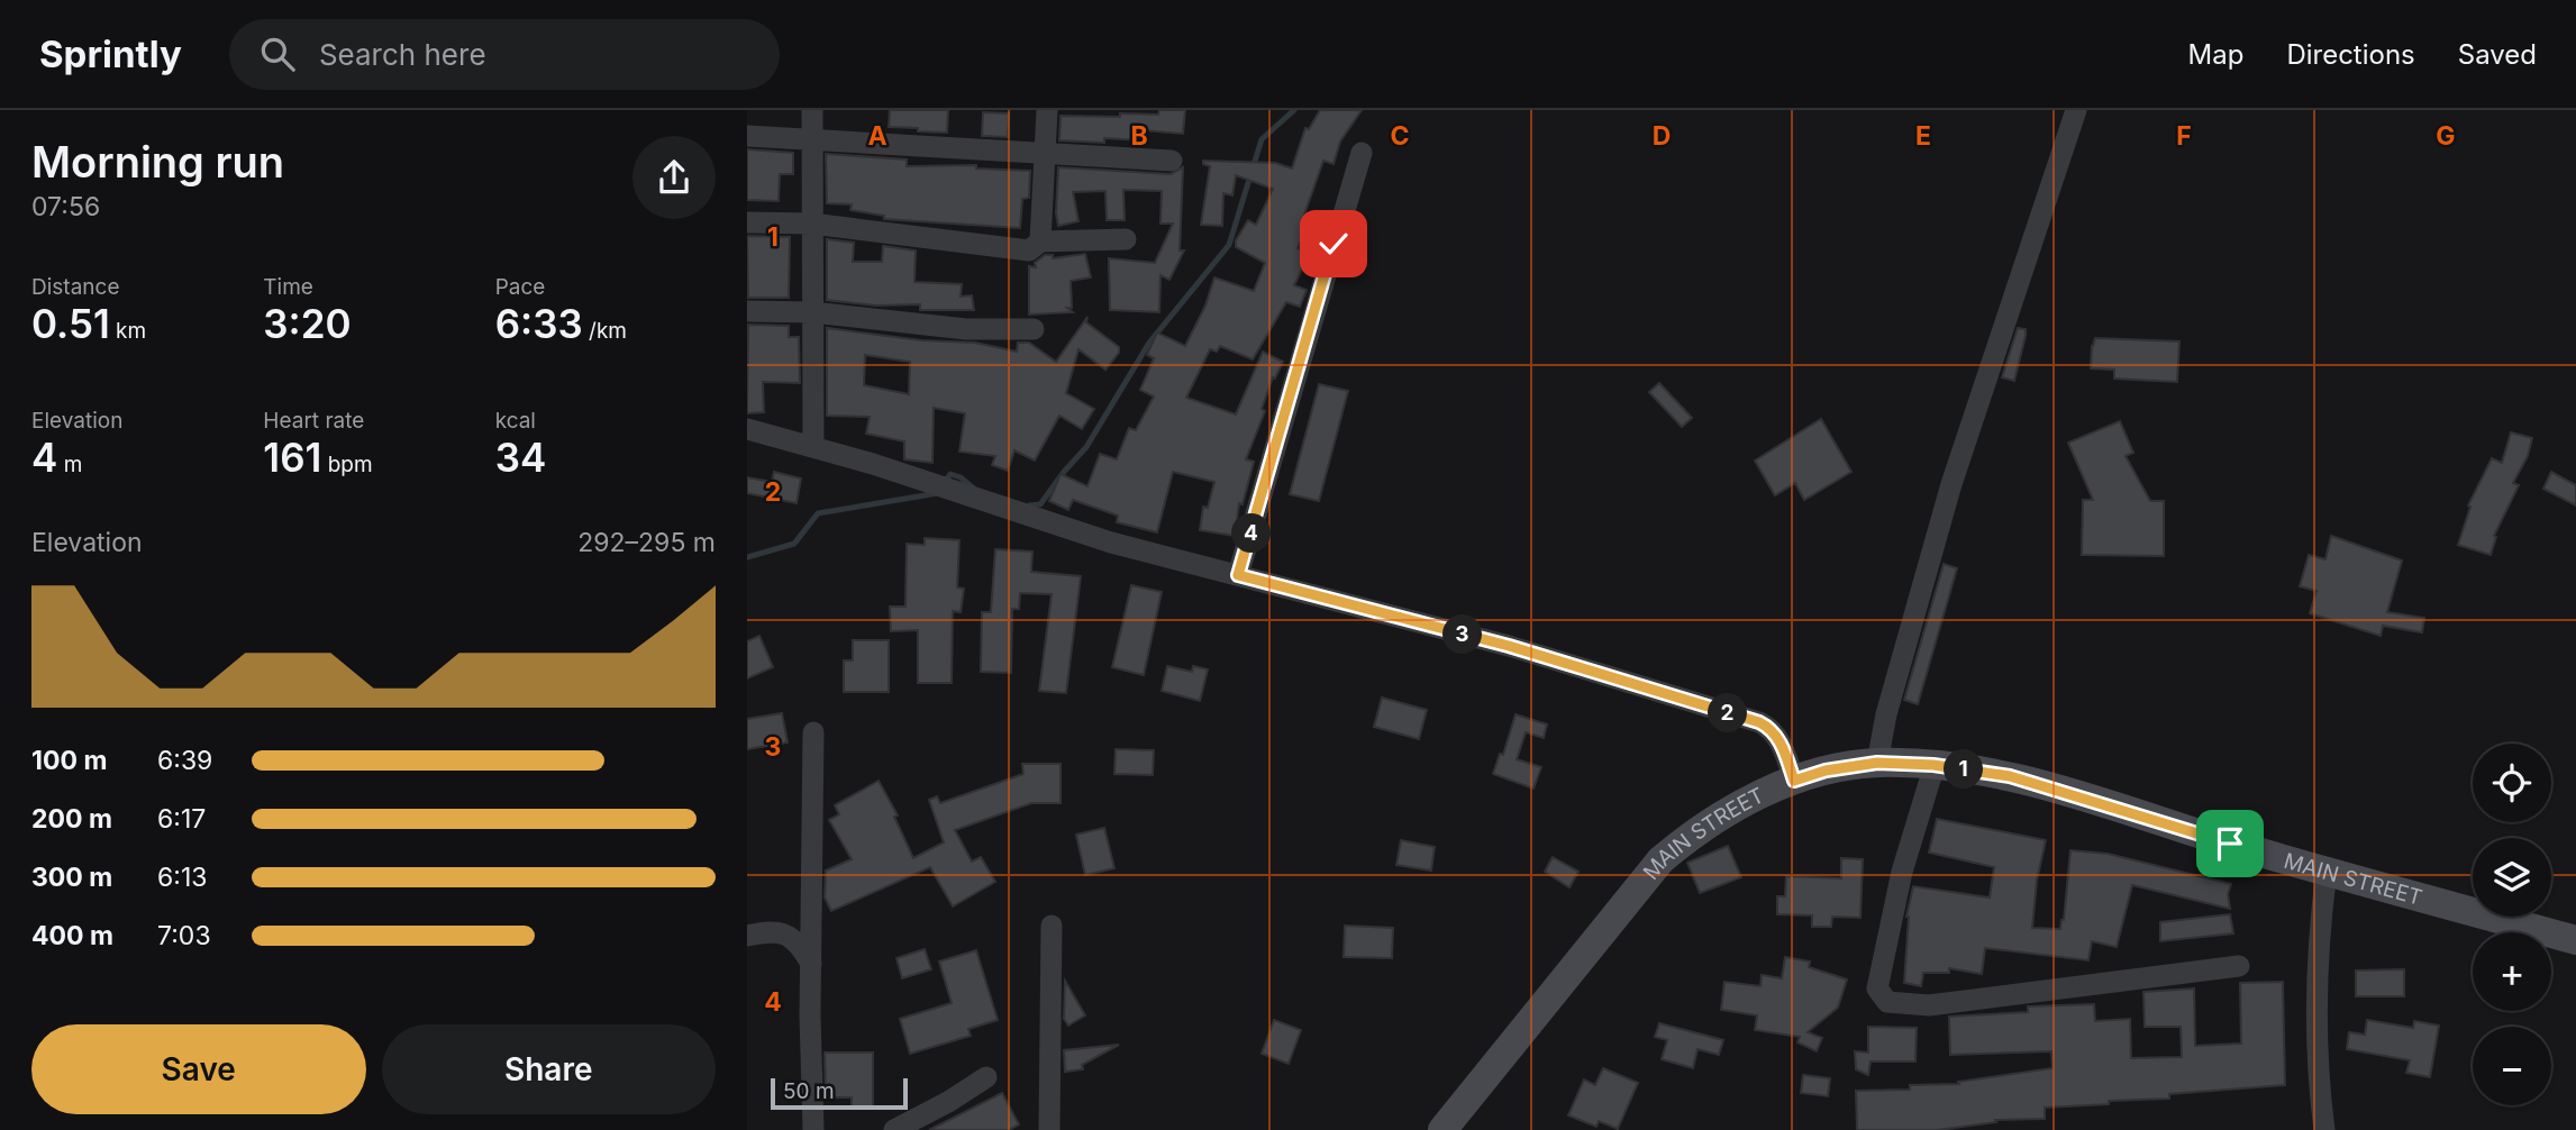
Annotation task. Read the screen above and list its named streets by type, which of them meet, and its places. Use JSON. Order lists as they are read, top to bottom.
{
  "streets": {
    "main road": ["MAIN STREET"]
  },
  "scale_bar": "50 m",
  "page": {
    "header": "Sprintly",
    "search": "Search here",
    "nav": ["Map", "Directions", "Saved"],
    "heading": ["Morning run", "07:56"],
    "stats": [
      ["Distance", "0.51 km"],
      ["Time", "3:20"],
      ["Pace", "6:33 /km"],
      ["Elevation", "4 m"],
      ["Heart rate", "161 bpm"],
      ["kcal", "34"]
    ],
    "chart": ["Elevation", "292–295 m"],
    "pins": [
      "4",
      "3",
      "2",
      "1"
    ],
    "list": [
      {
        "name": "100 m",
        "note": "6:39"
      },
      {
        "name": "200 m",
        "note": "6:17"
      },
      {
        "name": "300 m",
        "note": "6:13"
      },
      {
        "name": "400 m",
        "note": "7:03"
      }
    ],
    "map_buttons": ["+", "−"],
    "buttons": ["Save", "Share"],
    "scale": "50 m"
  },
  "grid": {
    "columns": [
      "A",
      "B",
      "C",
      "D",
      "E",
      "F",
      "G"
    ],
    "rows": [
      "1",
      "2",
      "3",
      "4"
    ]
  }
}
